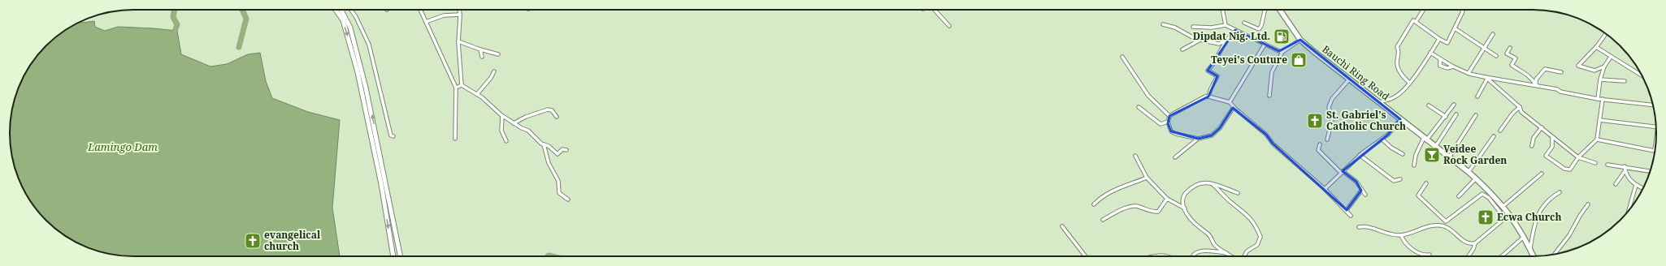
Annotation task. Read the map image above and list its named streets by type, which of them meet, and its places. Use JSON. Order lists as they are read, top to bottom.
{
  "streets": {
    "main road": ["Bauchi Ring Road"]
  },
  "water": ["Lamingo Dam"],
  "places": {
    "fuel station": ["Dipdat Nig. Ltd."],
    "shop": ["Teyei's Couture"],
    "church": ["St. Gabriel's Catholic Church", "Ecwa Church", "evangelical church"],
    "bar": ["Veidee Rock Garden"]
  }
}
